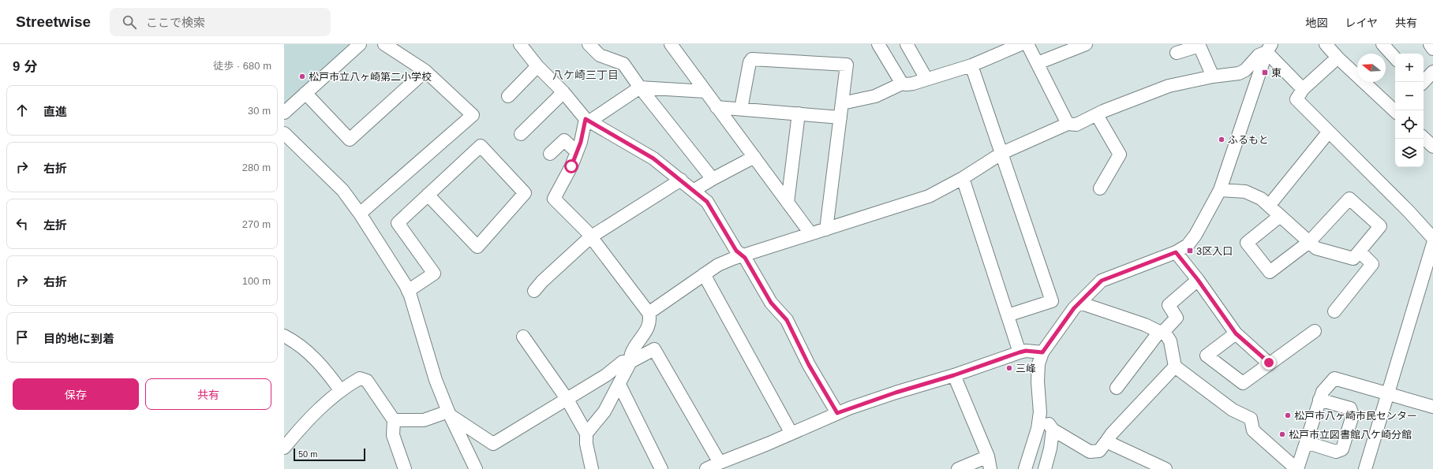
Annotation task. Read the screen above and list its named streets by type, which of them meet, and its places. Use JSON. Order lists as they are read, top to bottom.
{
  "districts": ["八ケ崎三丁目"],
  "places": {
    "transit": ["東", "3区入口"],
    "other": [
      "松戸市立八ヶ崎第二小学校",
      "ふるもと",
      "三峰",
      "松戸市八ヶ崎市民センター",
      "松戸市立図書館八ケ崎分館"
    ]
  },
  "scale_bar": "50 m",
  "north": "left",
  "page": {
    "header": "Streetwise",
    "search": "ここで検索",
    "nav": ["地図", "レイヤ", "共有"],
    "heading": ["9 分", "徒歩 · 680 m"],
    "map_buttons": ["+", "−"],
    "list": [
      ["直進", "30 m"],
      ["右折", "280 m"],
      ["左折", "270 m"],
      ["右折", "100 m"],
      "目的地に到着"
    ],
    "buttons": ["保存", "共有"],
    "scale": "50 m"
  }
}
